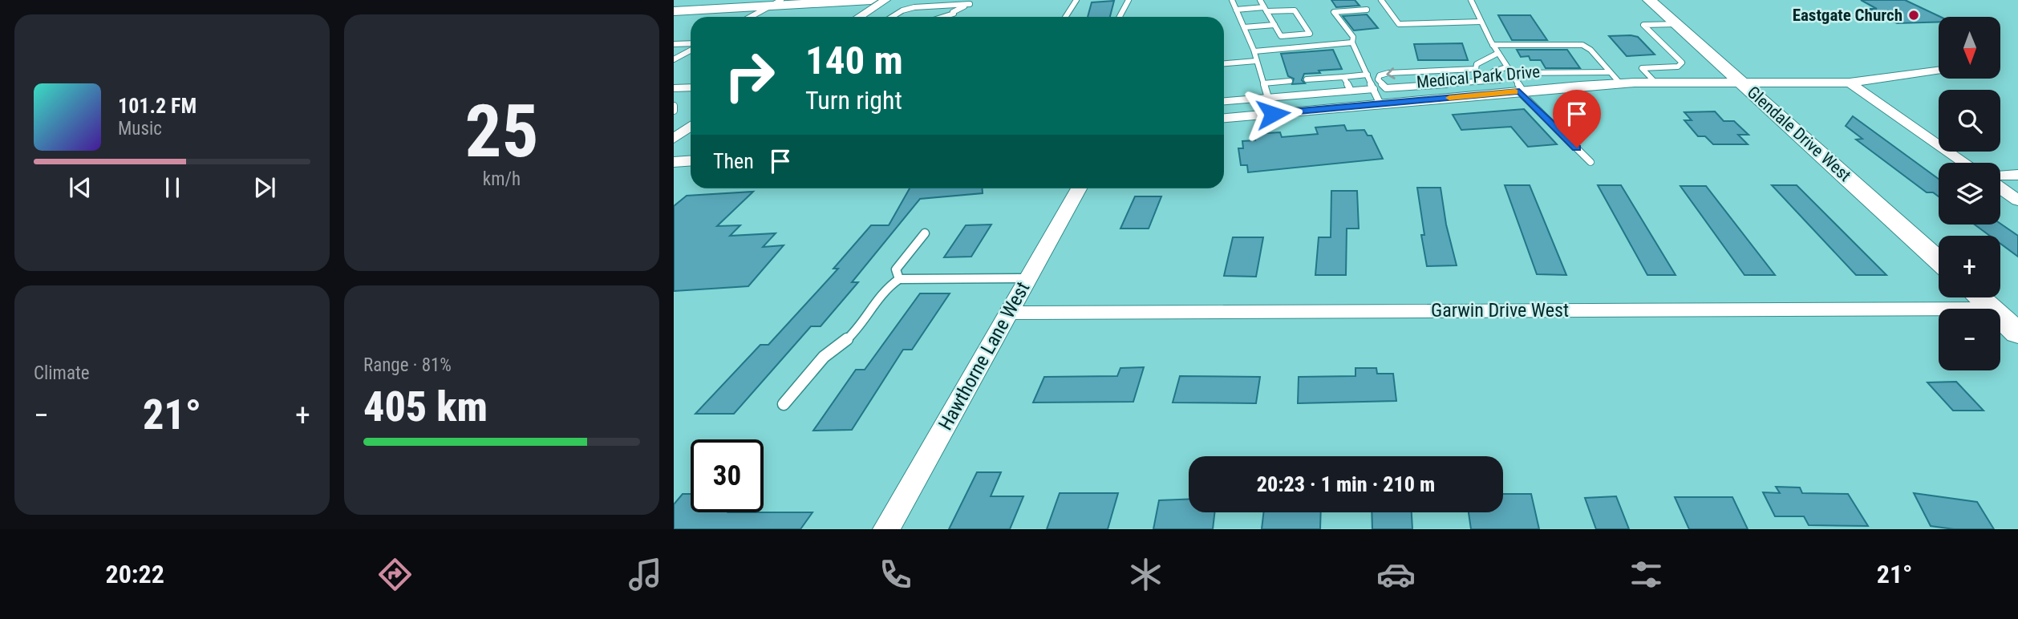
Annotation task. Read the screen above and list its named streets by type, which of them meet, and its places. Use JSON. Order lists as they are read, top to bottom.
{
  "streets": {
    "street": [
      "Medical Park Drive",
      "Glendale Drive West",
      "Garwin Drive West",
      "Hawthorne Lane West"
    ]
  },
  "crossings": [
    ["Medical Park Drive", "Glendale Drive West"],
    ["Garwin Drive West", "Hawthorne Lane West"]
  ],
  "places": ["Eastgate Church"],
  "north": "bottom",
  "page": {
    "tile": [
      ["25", "km/h"],
      "Climate",
      ["Range · 81%", "405 km"]
    ],
    "map_buttons": ["+", "−"],
    "turn": ["140 m", "Turn right"],
    "song": ["101.2 FM", "Music"],
    "then": "Then",
    "heat": ["−", "21°", "+"],
    "limit": "30",
    "trip": "20:23 · 1 min · 210 m",
    "tabs": ["20:22", "21°"]
  }
}
